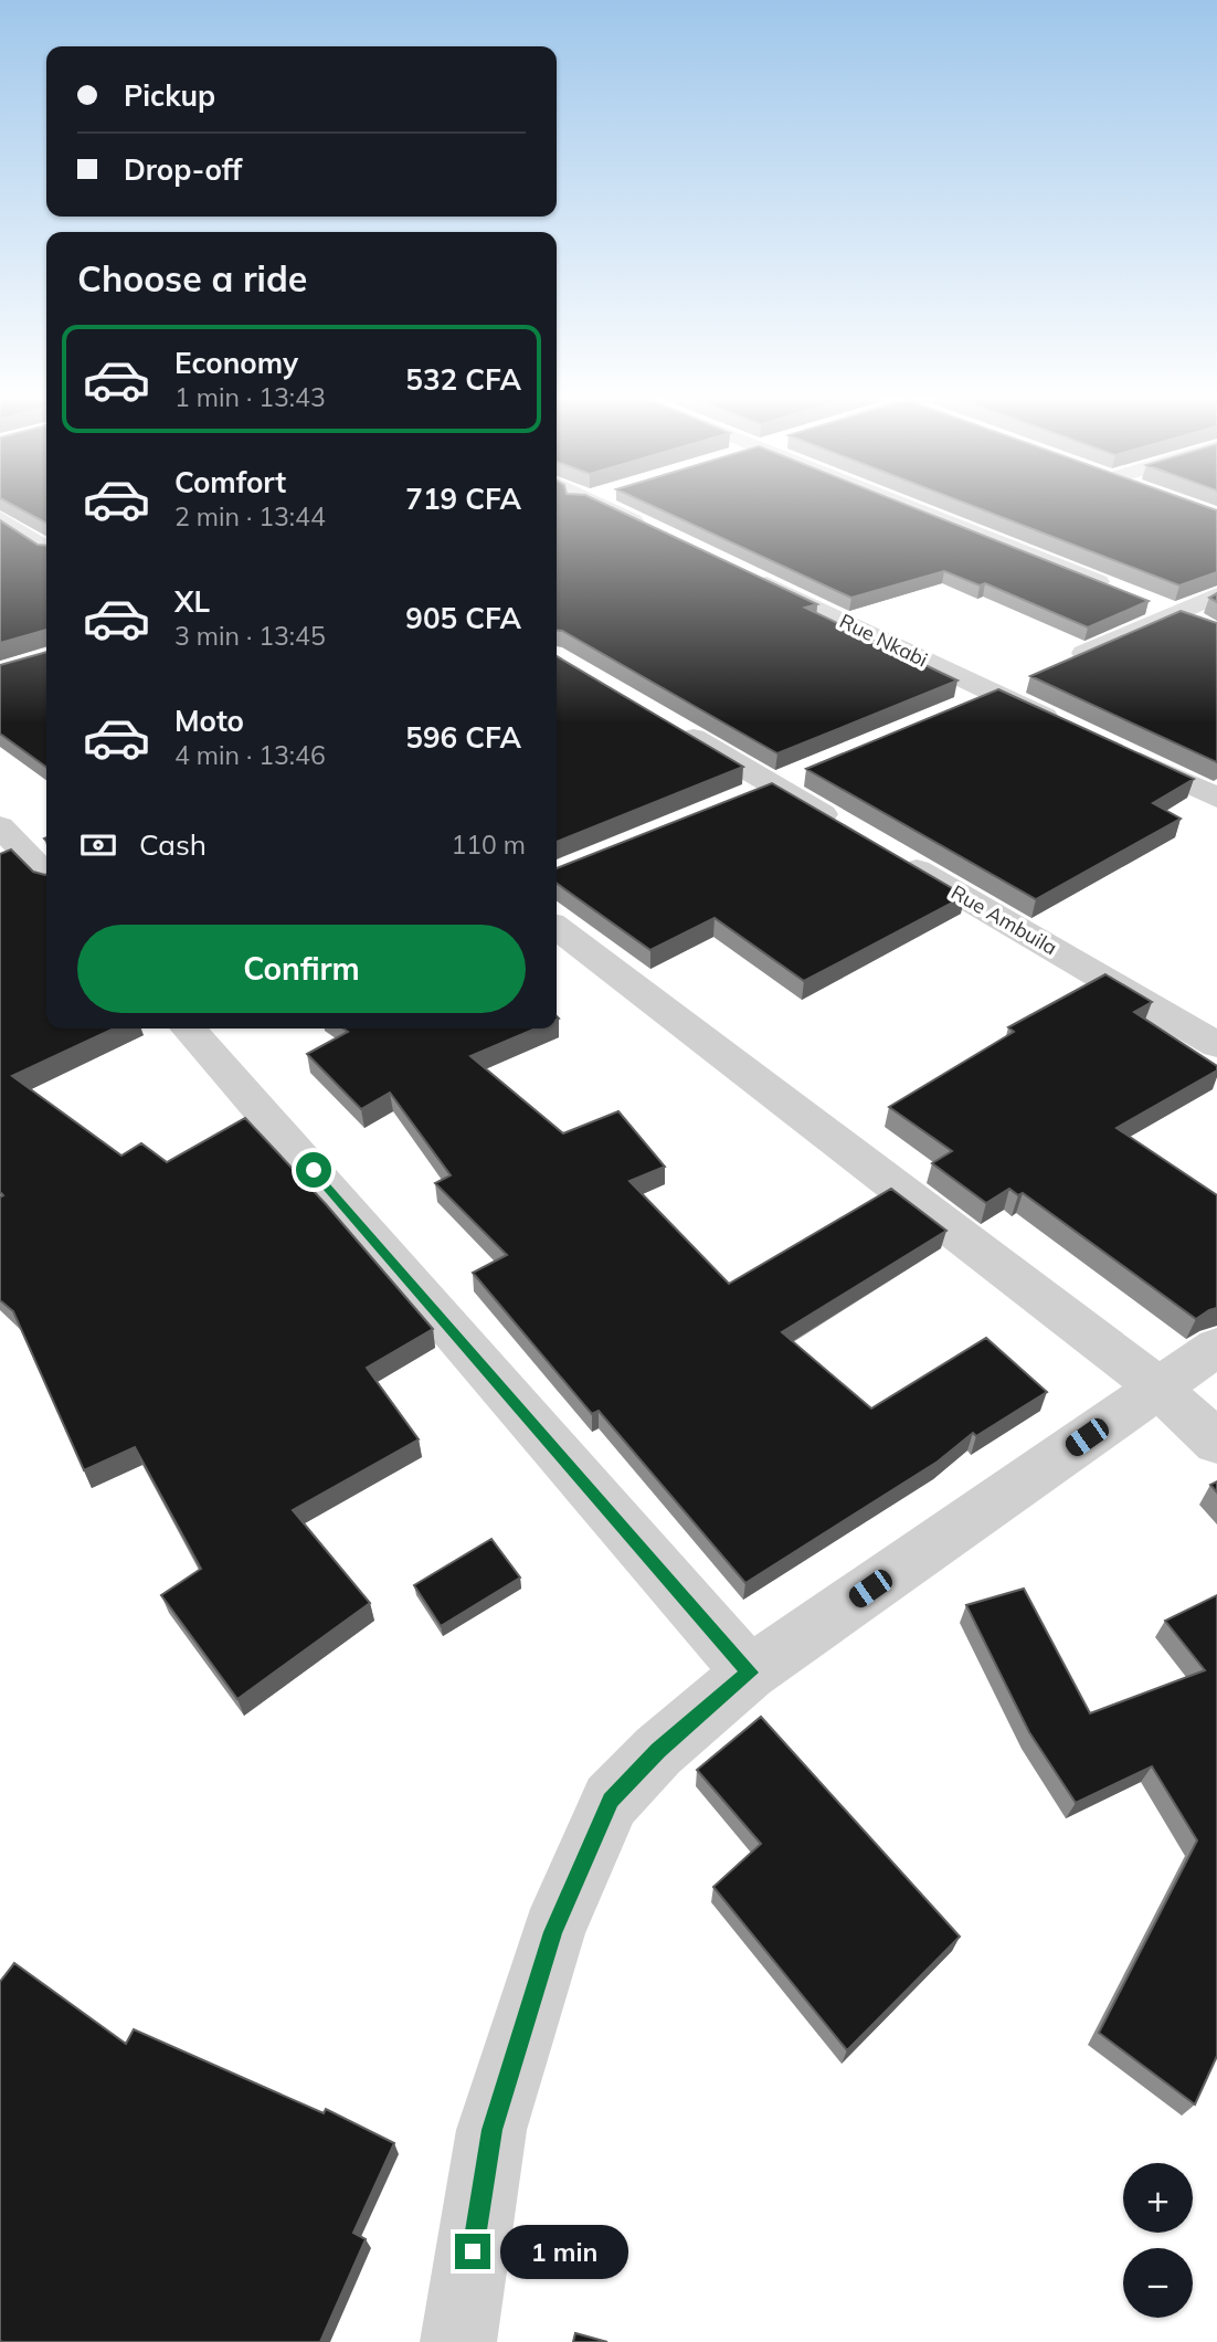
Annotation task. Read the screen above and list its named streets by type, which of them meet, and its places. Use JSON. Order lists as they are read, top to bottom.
{
  "streets": {
    "street": ["Rue Nkabi", "Rue Ambuila"]
  },
  "page": {
    "banner": ["Pickup", "Drop-off"],
    "heading": "Choose a ride",
    "list": [
      {
        "name": "Economy",
        "note": "1 min · 13:43",
        "value": "532 CFA"
      },
      {
        "name": "Comfort",
        "note": "2 min · 13:44",
        "value": "719 CFA"
      },
      {
        "name": "XL",
        "note": "3 min · 13:45",
        "value": "905 CFA"
      },
      {
        "name": "Moto",
        "note": "4 min · 13:46",
        "value": "596 CFA"
      }
    ],
    "pay": ["Cash", "110 m"],
    "buttons": "Confirm",
    "map_buttons": ["+", "−"],
    "bubble": "1 min"
  }
}
